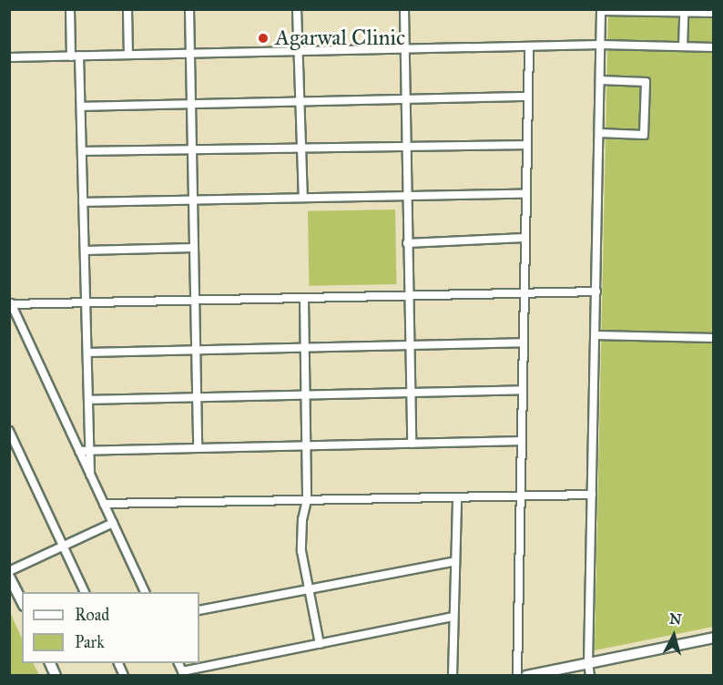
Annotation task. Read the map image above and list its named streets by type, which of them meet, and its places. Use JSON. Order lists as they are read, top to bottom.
{
  "places": ["Agarwal Clinic"],
  "legend": ["Road", "Park"],
  "north": "top"
}
